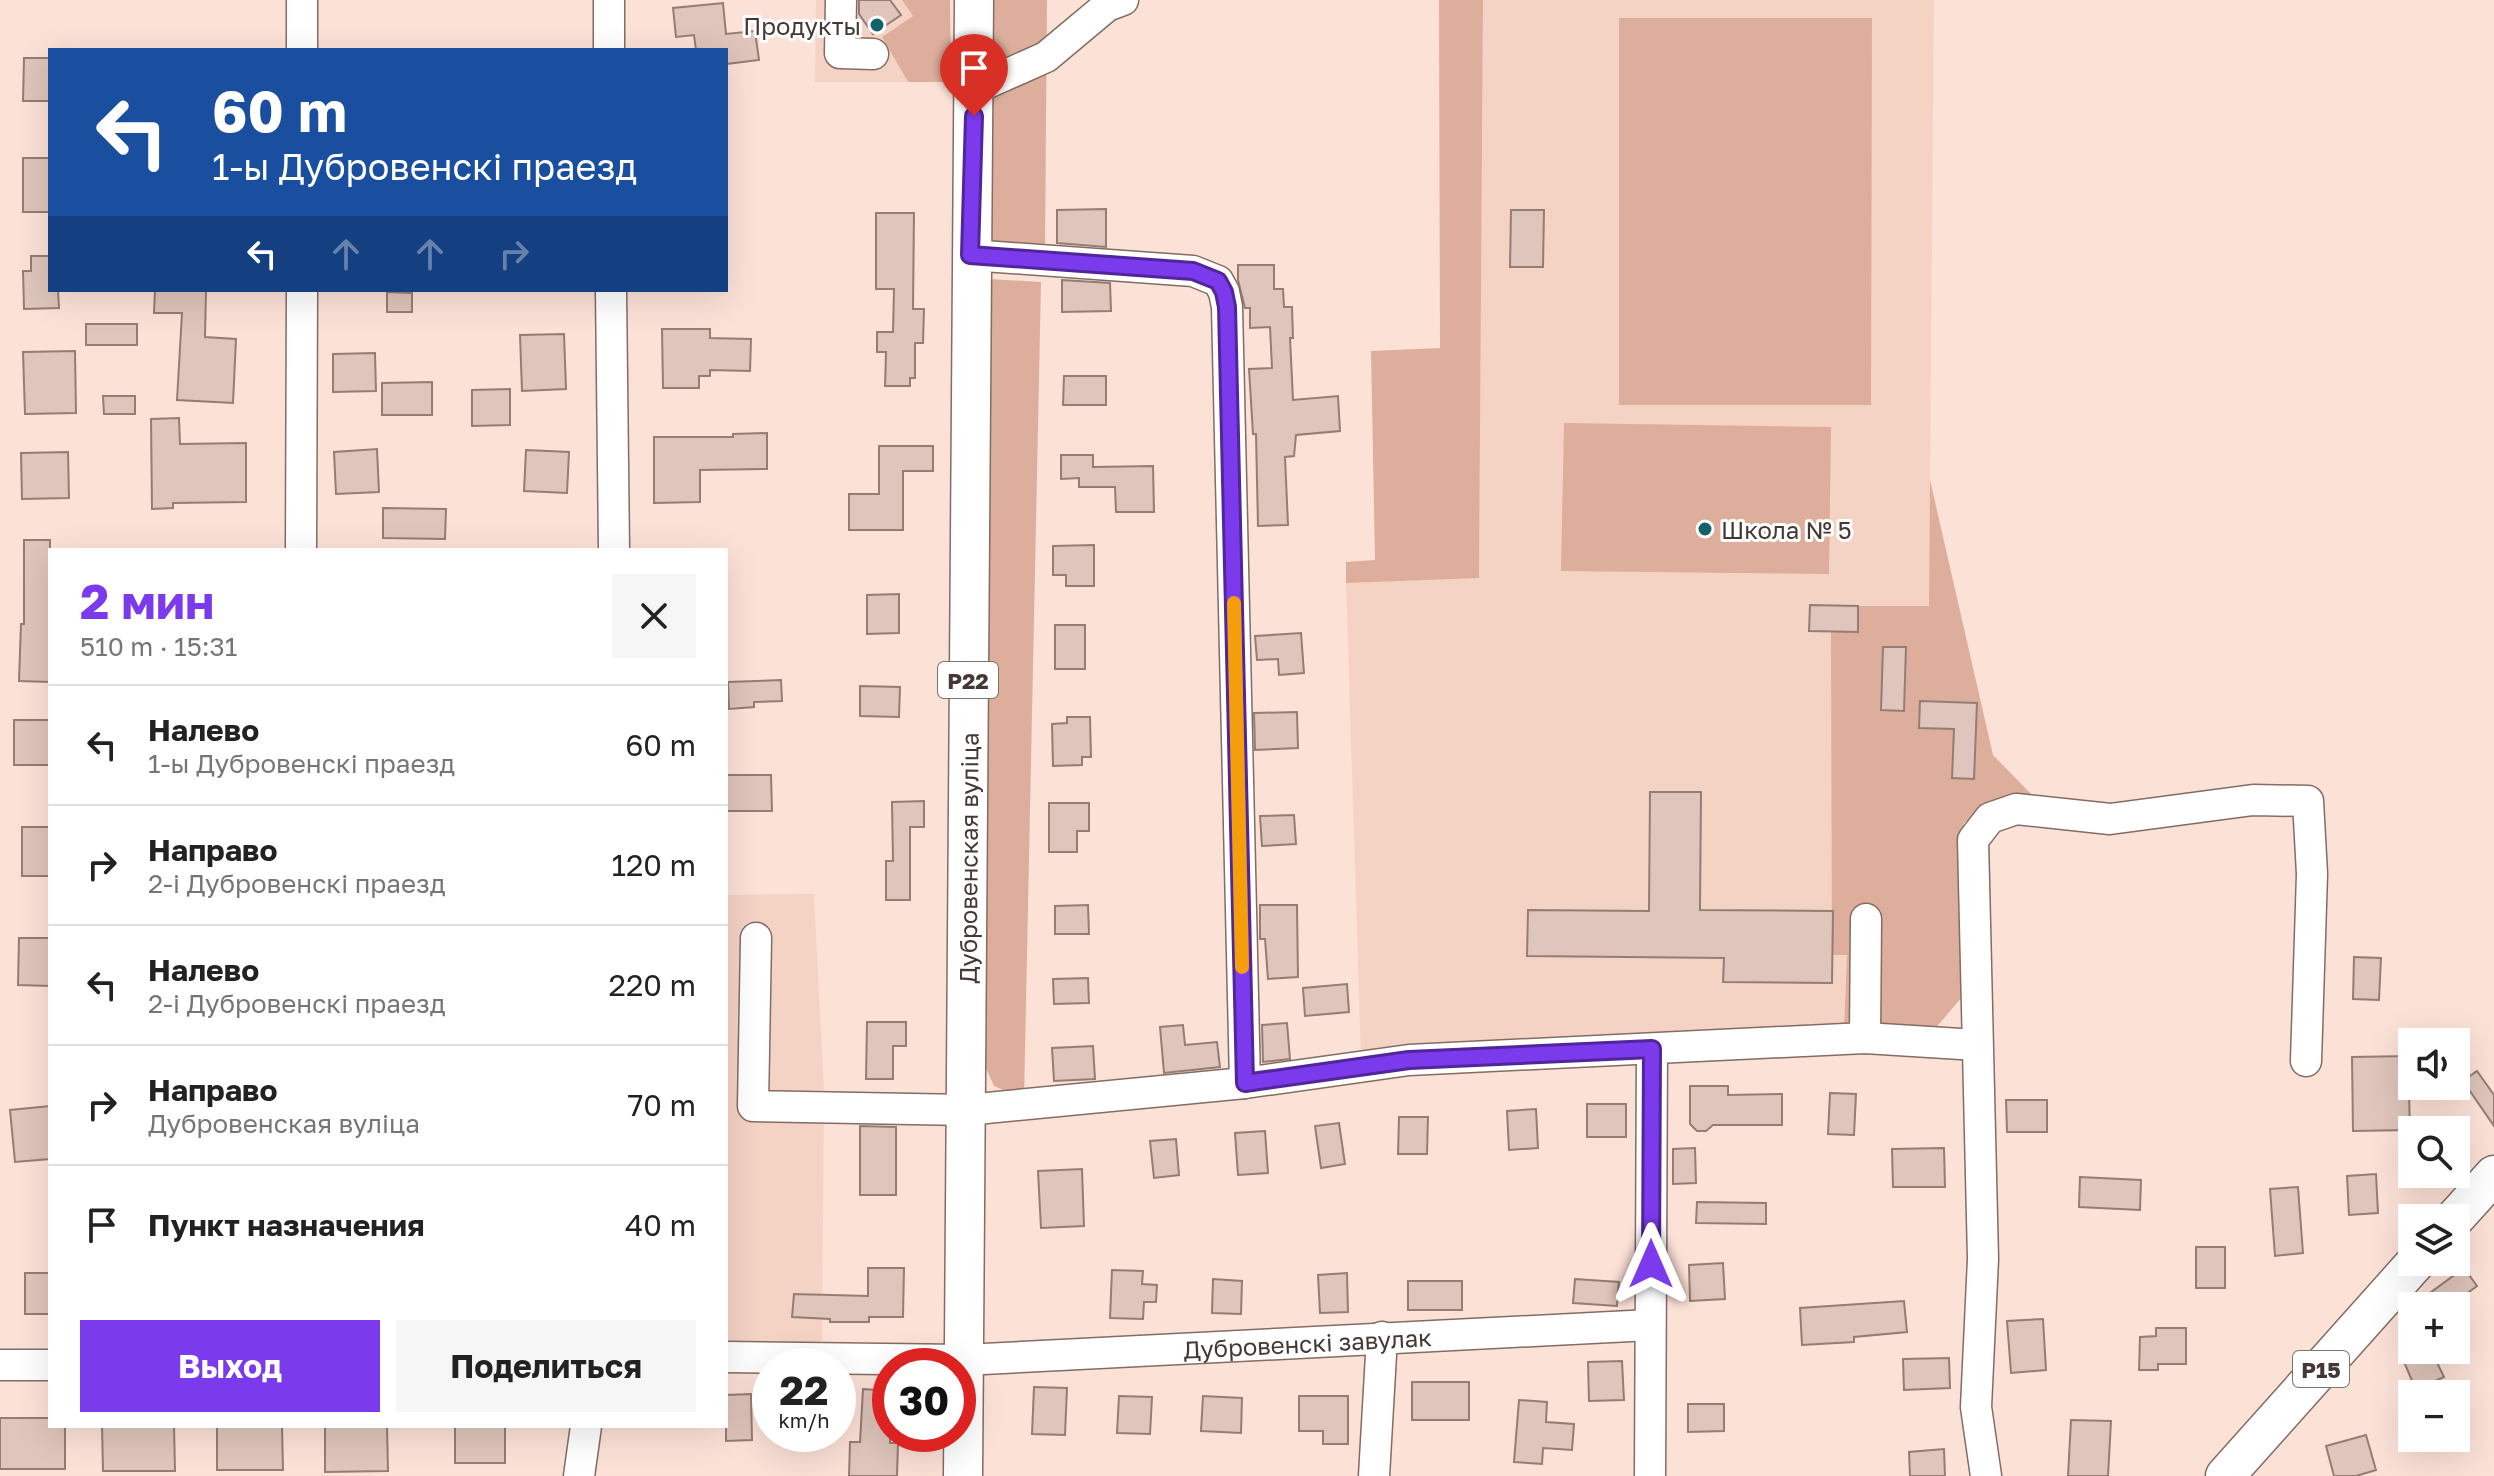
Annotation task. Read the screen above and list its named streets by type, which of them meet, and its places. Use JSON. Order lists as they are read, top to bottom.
{
  "streets": {
    "main road": ["Р22", "Дубровенская вуліца", "Р15"],
    "street": ["Дубровенскі завулак"]
  },
  "places": ["Продукты", "Школа № 5"],
  "page": {
    "turn": ["60 m", "1-ы Дубровенскі праезд"],
    "heading": ["2 мин", "510 m · 15:31"],
    "list": [
      {
        "name": "Налево",
        "note": "1-ы Дубровенскі праезд",
        "value": "60 m"
      },
      {
        "name": "Направо",
        "note": "2-і Дубровенскі праезд",
        "value": "120 m"
      },
      {
        "name": "Налево",
        "note": "2-і Дубровенскі праезд",
        "value": "220 m"
      },
      {
        "name": "Направо",
        "note": "Дубровенская вуліца",
        "value": "70 m"
      },
      {
        "name": "Пункт назначения",
        "value": "40 m"
      }
    ],
    "map_buttons": ["+", "−"],
    "buttons": ["Выход", "Поделиться"],
    "speed": "22 km/h",
    "limit": "30"
  }
}
